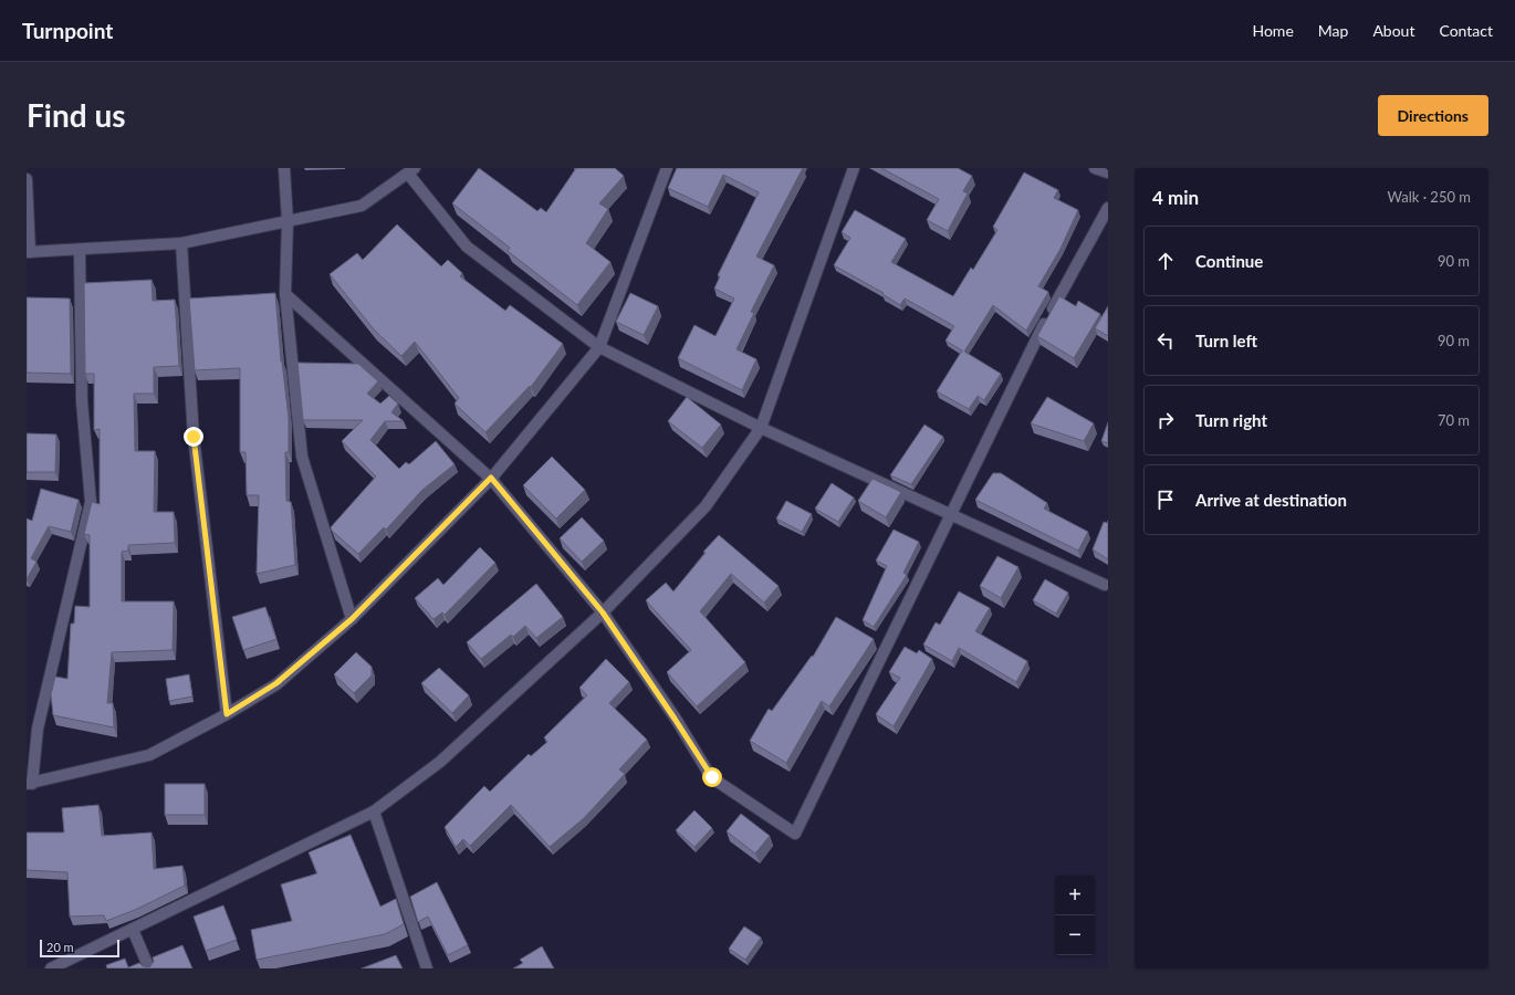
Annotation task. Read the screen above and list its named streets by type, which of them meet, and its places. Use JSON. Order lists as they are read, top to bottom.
{
  "scale_bar": "20 m",
  "page": {
    "header": "Turnpoint",
    "nav": [
      "Home",
      "Map",
      "About",
      "Contact"
    ],
    "buttons": "Directions",
    "title": "Find us",
    "heading": ["4 min", "Walk · 250 m"],
    "list": [
      ["Continue", "90 m"],
      ["Turn left", "90 m"],
      ["Turn right", "70 m"],
      "Arrive at destination"
    ],
    "map_buttons": ["+", "−"],
    "scale": "20 m"
  }
}
